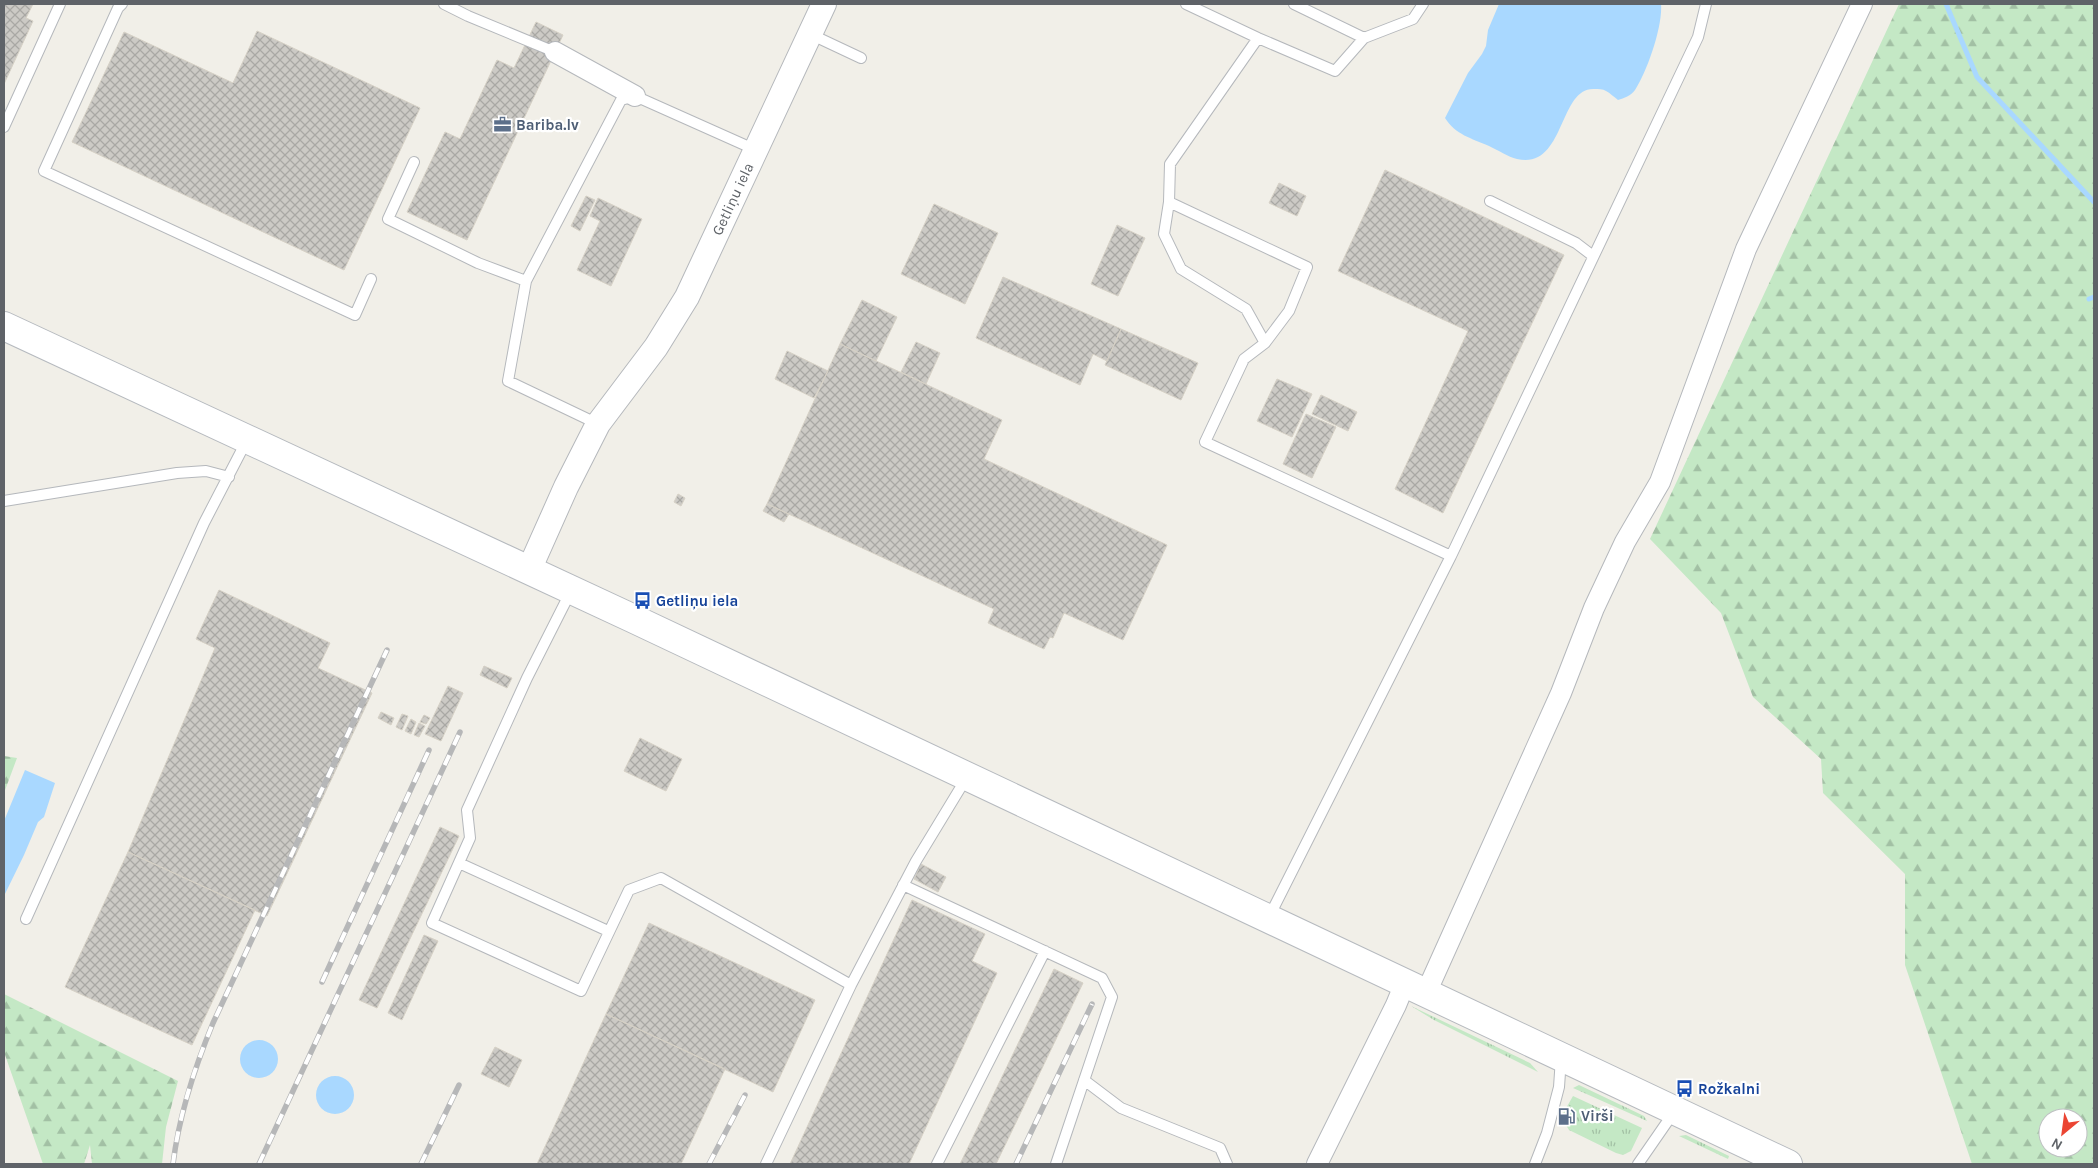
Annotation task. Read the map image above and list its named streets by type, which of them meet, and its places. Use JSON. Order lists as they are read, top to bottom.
{
  "streets": {
    "street": ["Getliņu iela"]
  },
  "places": {
    "office": ["Bariba.lv"],
    "bus stop": ["Getliņu iela", "Rožkalni"],
    "fuel station": ["Virši"]
  },
  "north": "bottom left"
}
